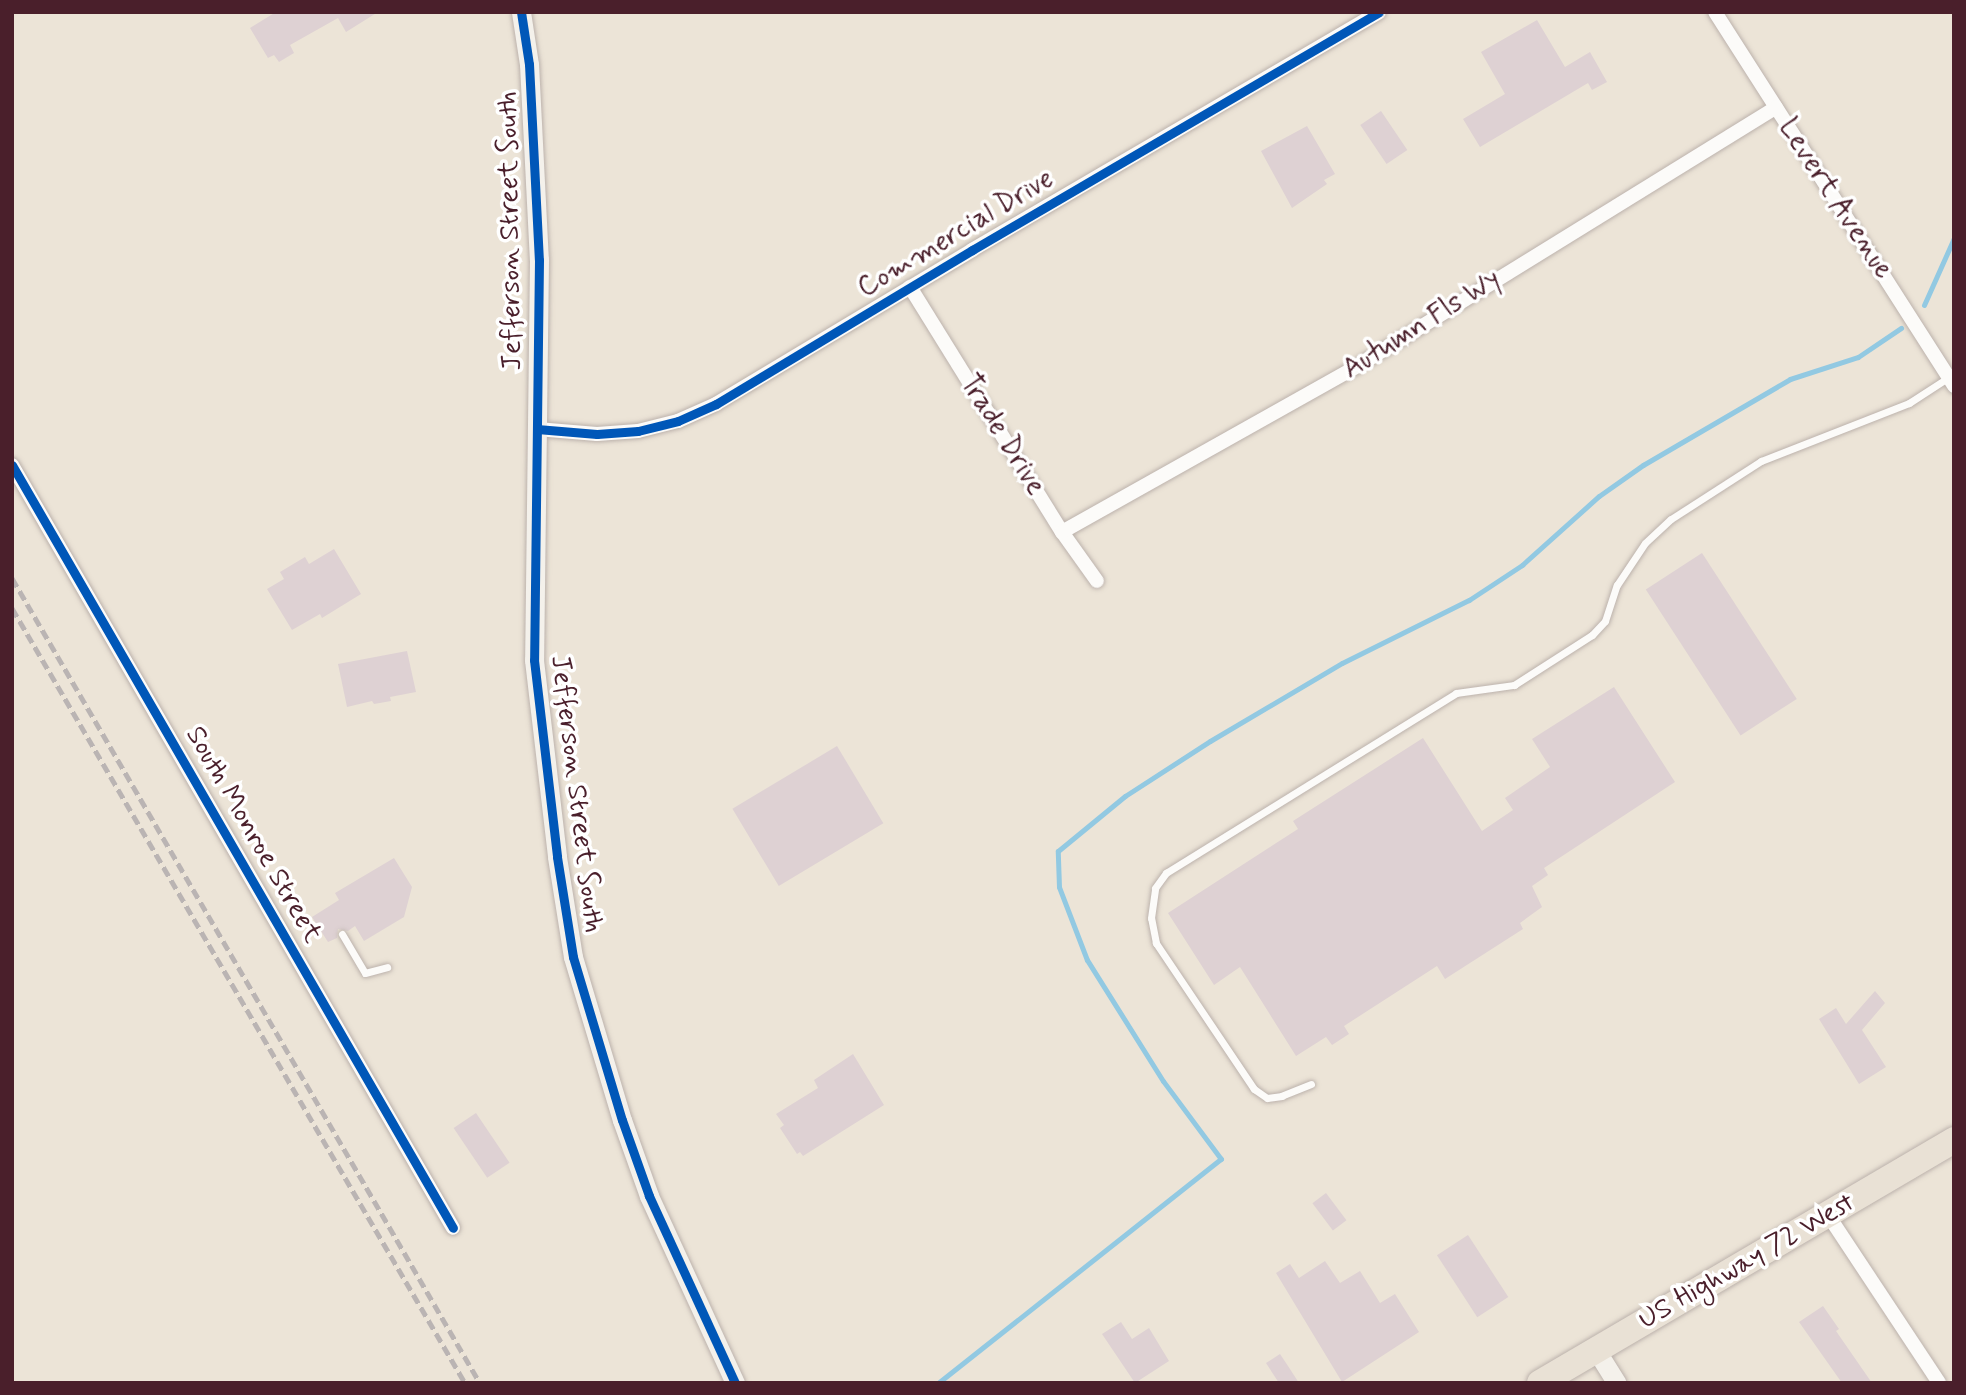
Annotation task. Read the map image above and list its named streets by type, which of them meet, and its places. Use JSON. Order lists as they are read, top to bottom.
{
  "streets": {
    "highway": ["US Highway 72 West"],
    "street": [
      "Levert Avenue",
      "Jefferson Street South",
      "Commercial Drive",
      "Autumn Fls Wy",
      "Trade Drive",
      "South Monroe Street"
    ]
  },
  "crossings": [
    ["Levert Avenue", "Autumn Fls Wy"],
    ["Jefferson Street South", "Commercial Drive"],
    ["Commercial Drive", "Trade Drive"],
    ["Autumn Fls Wy", "Trade Drive"]
  ]
}
